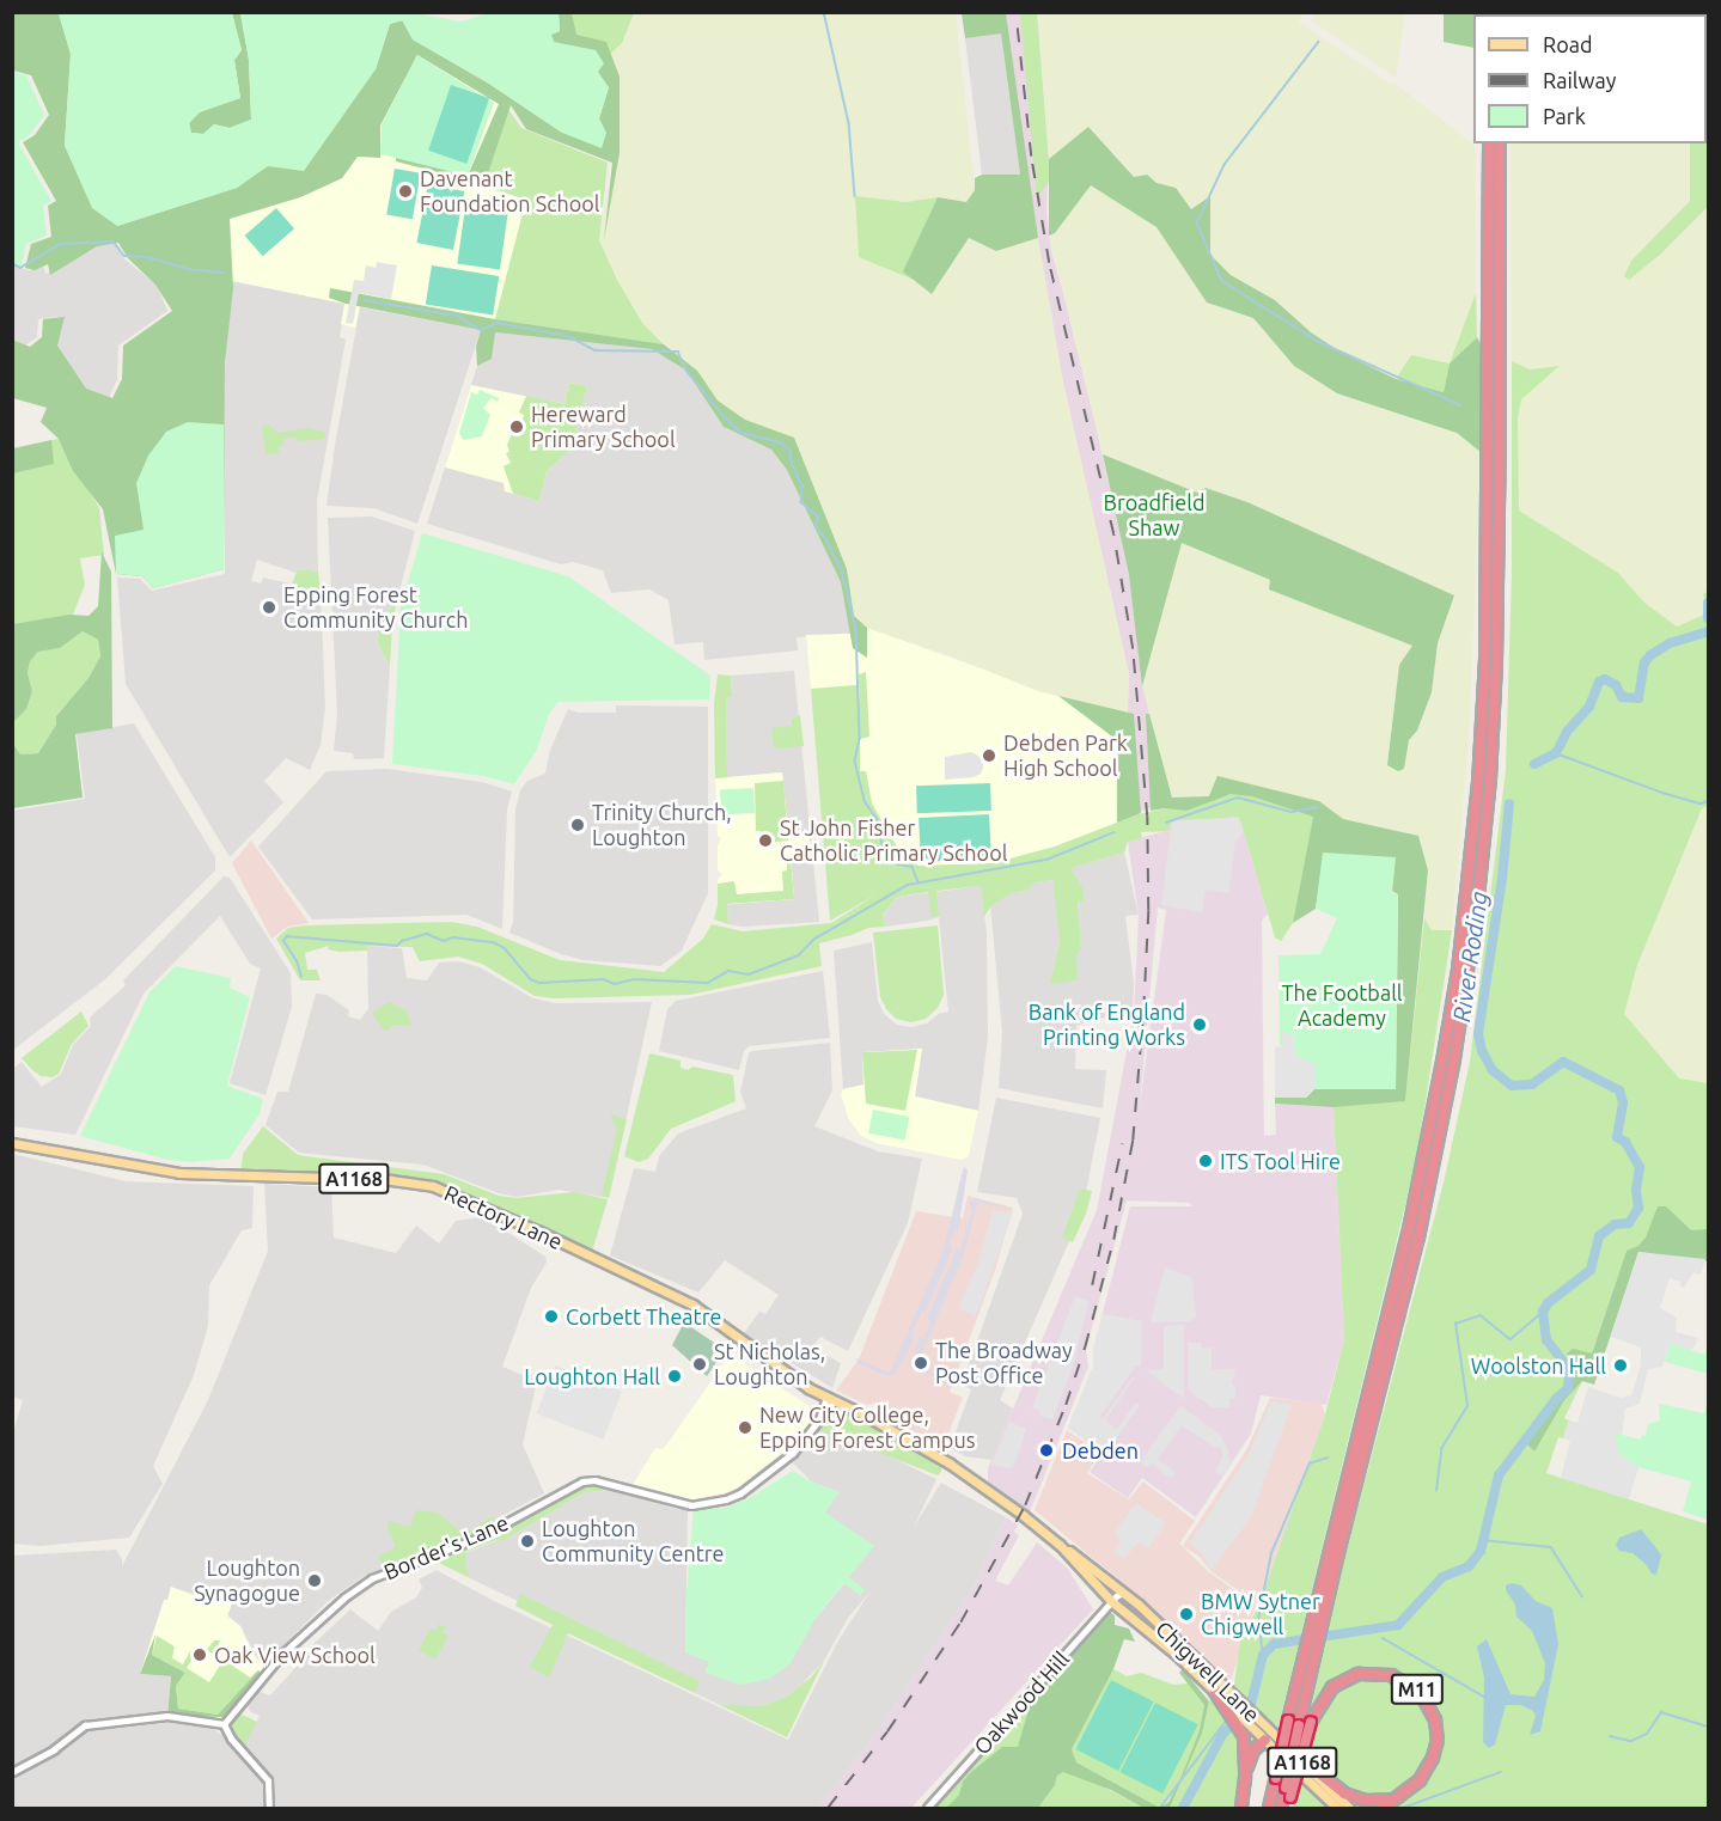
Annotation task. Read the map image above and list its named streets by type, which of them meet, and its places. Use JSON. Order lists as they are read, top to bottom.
{
  "streets": {
    "highway": ["M11"],
    "main road": ["A1168", "Rectory Lane", "Chigwell Lane"],
    "street": ["Border's Lane", "Oakwood Hill"]
  },
  "crossings": [
    ["Rectory Lane", "Border's Lane"],
    ["Rectory Lane", "Chigwell Lane"],
    ["Border's Lane", "Chigwell Lane"],
    ["Chigwell Lane", "Oakwood Hill"]
  ],
  "water": ["River Roding"],
  "parks": ["Broadfield Shaw", "The Football Academy"],
  "places": [
    "Davenant Foundation School",
    "Hereward Primary School",
    "Epping Forest Community Church",
    "Debden Park High School",
    "Trinity Church, Loughton",
    "St John Fisher Catholic Primary School",
    "Bank of England Printing Works",
    "ITS Tool Hire",
    "Corbett Theatre",
    "The Broadway Post Office",
    "St Nicholas, Loughton",
    "Woolston Hall",
    "Loughton Hall",
    "New City College, Epping Forest Campus",
    "Debden",
    "Loughton Community Centre",
    "Loughton Synagogue",
    "BMW Sytner Chigwell",
    "Oak View School"
  ],
  "legend": ["Road", "Railway", "Park"]
}
